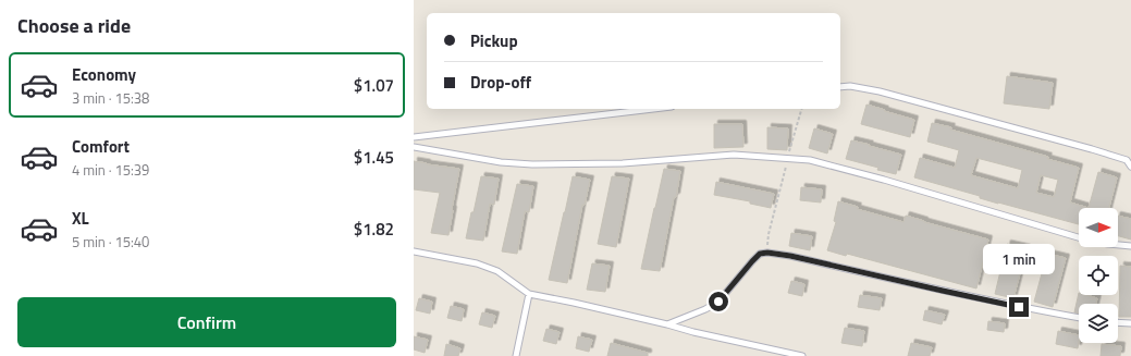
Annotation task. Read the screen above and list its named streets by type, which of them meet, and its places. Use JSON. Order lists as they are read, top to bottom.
{
  "north": "right",
  "page": {
    "heading": "Choose a ride",
    "banner": ["Pickup", "Drop-off"],
    "list": [
      {
        "name": "Economy",
        "note": "3 min · 15:38",
        "value": "$1.07"
      },
      {
        "name": "Comfort",
        "note": "4 min · 15:39",
        "value": "$1.45"
      },
      {
        "name": "XL",
        "note": "5 min · 15:40",
        "value": "$1.82"
      }
    ],
    "bubble": "1 min",
    "buttons": "Confirm"
  }
}
